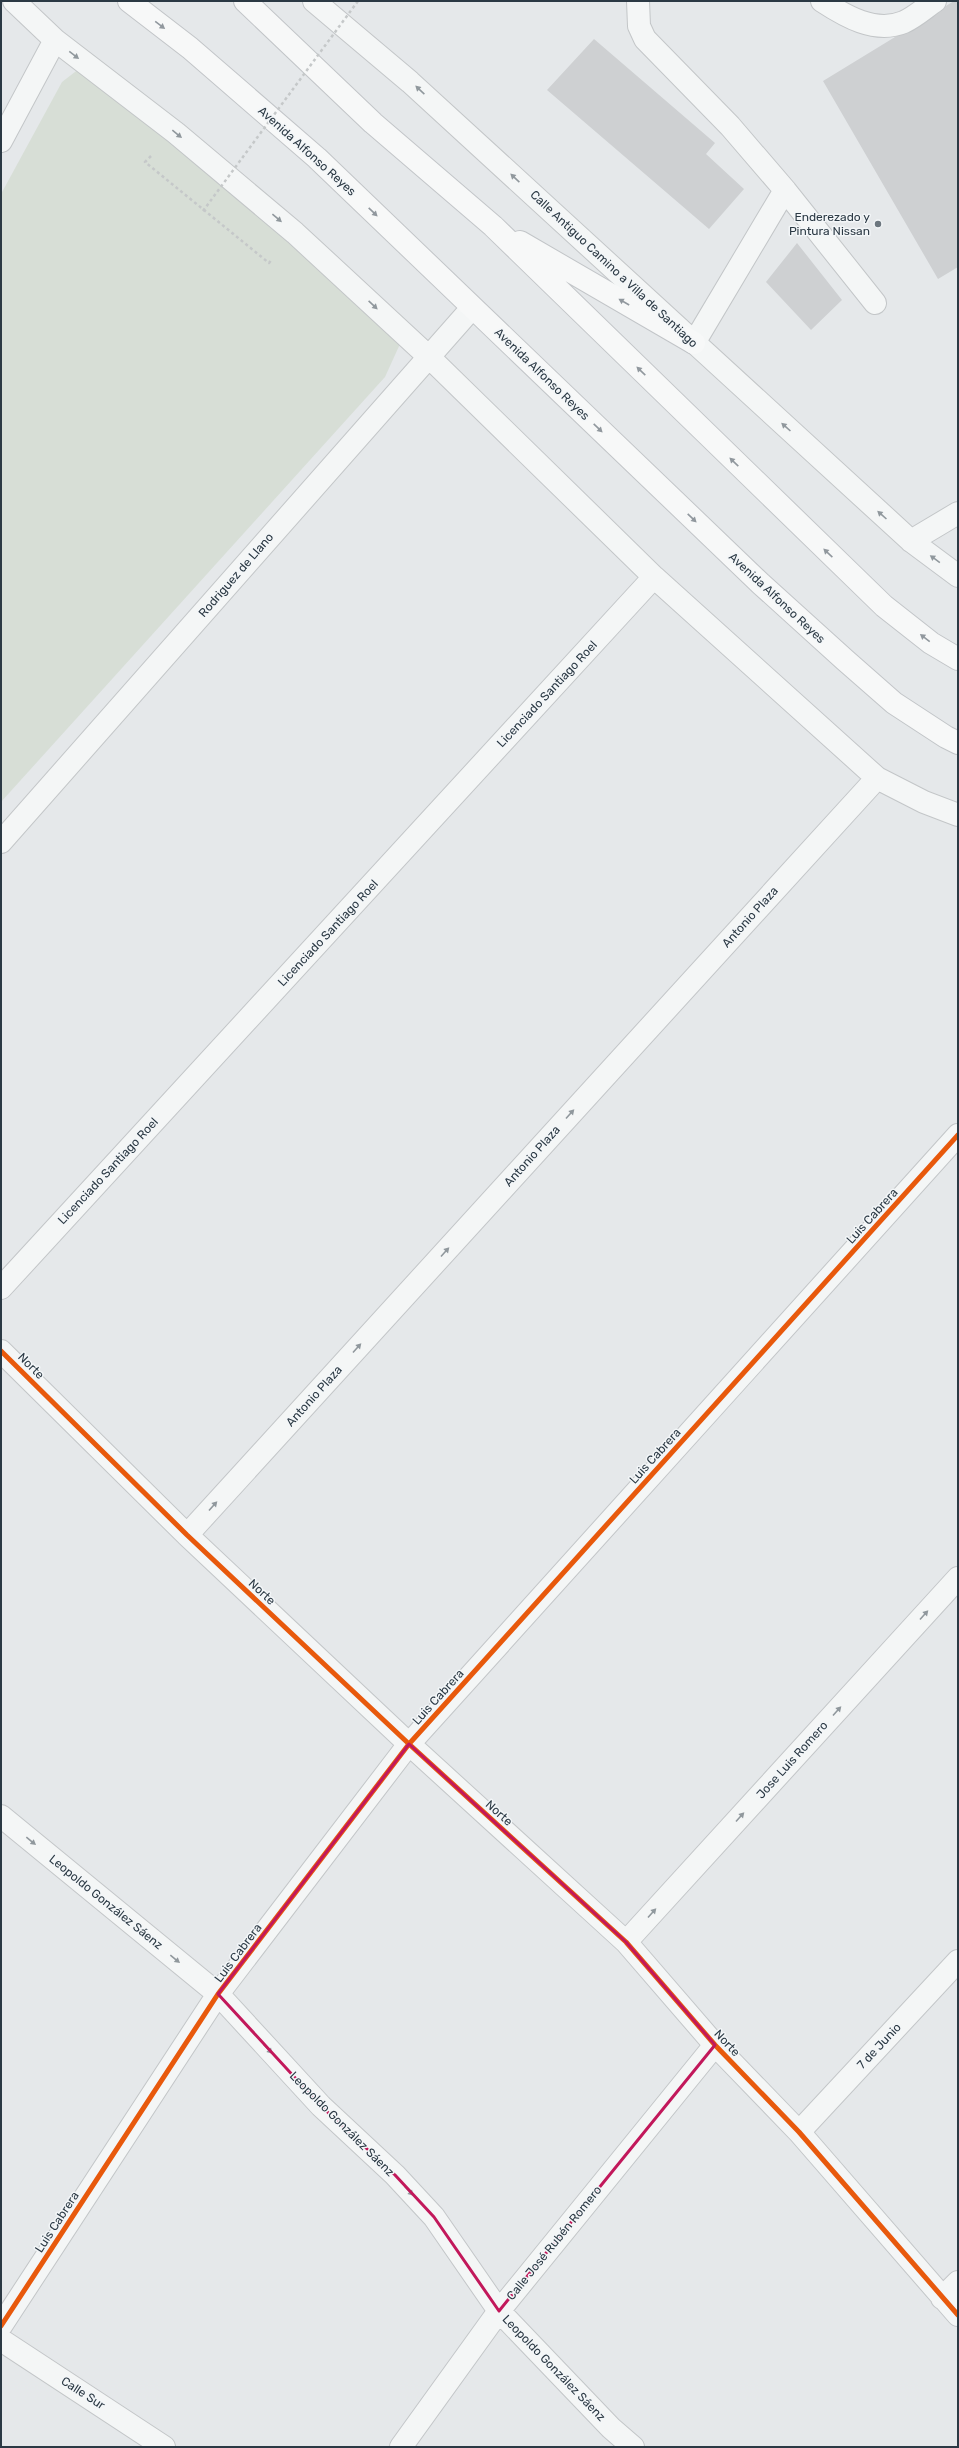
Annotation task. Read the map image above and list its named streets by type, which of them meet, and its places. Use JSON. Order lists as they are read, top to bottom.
{
  "streets": {
    "main road": ["Avenida Alfonso Reyes"],
    "street": [
      "Calle Antiguo Camino a Villa de Santiago",
      "Rodriguez de Llano",
      "Licenciado Santiago Roel",
      "Antonio Plaza",
      "Luis Cabrera",
      "Norte",
      "Jose Luis Romero",
      "Leopoldo González Sáenz",
      "7 de Junio",
      "Calle José Rubén Romero",
      "Calle Sur"
    ]
  },
  "crossings": [
    ["Avenida Alfonso Reyes", "Rodriguez de Llano"],
    ["Antonio Plaza", "Norte"],
    ["Luis Cabrera", "Norte"],
    ["Luis Cabrera", "Leopoldo González Sáenz"],
    ["Norte", "Jose Luis Romero"],
    ["Norte", "7 de Junio"],
    ["Norte", "Calle José Rubén Romero"],
    ["Leopoldo González Sáenz", "Calle José Rubén Romero"]
  ],
  "one_way": ["Antonio Plaza", "Jose Luis Romero", "Leopoldo González Sáenz"],
  "places": ["Enderezado y Pintura Nissan"]
}
